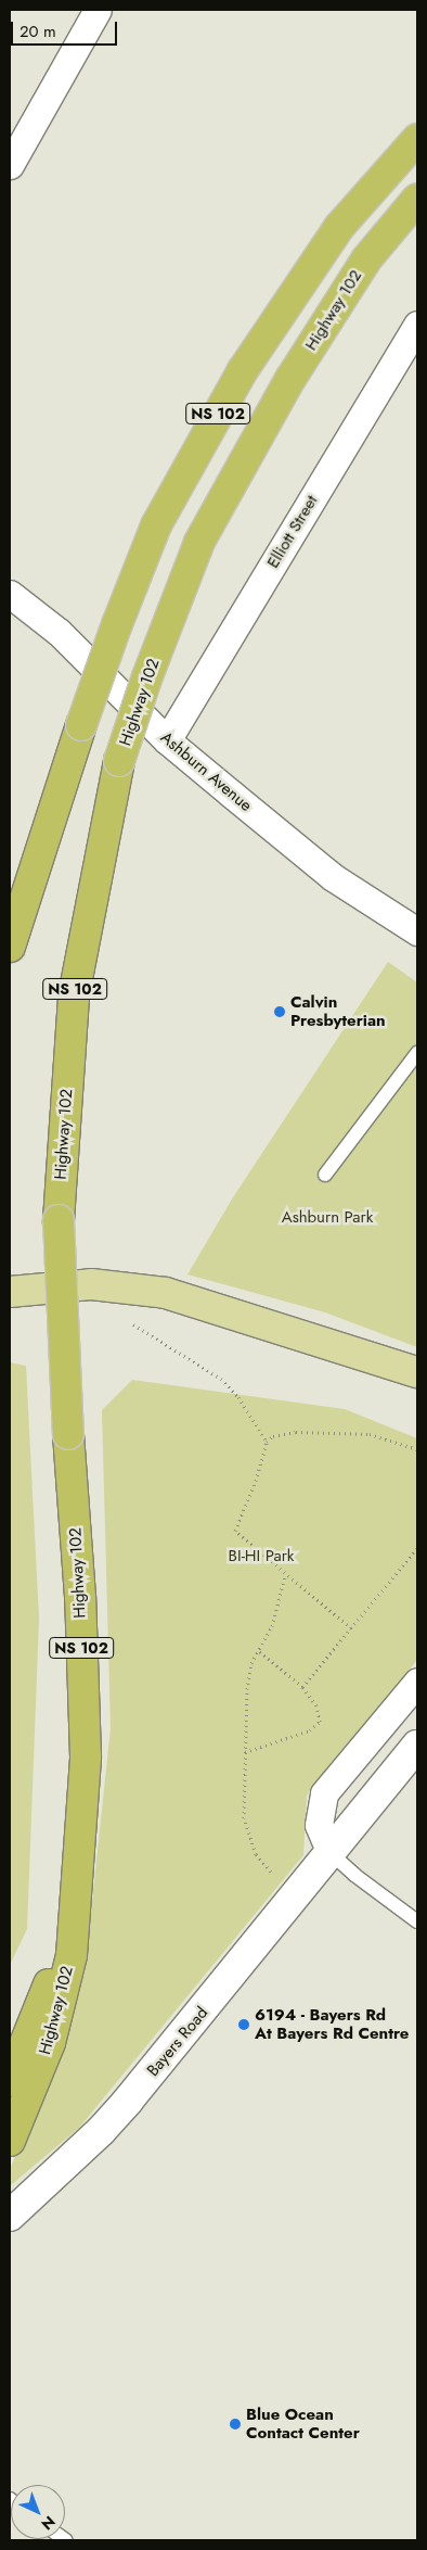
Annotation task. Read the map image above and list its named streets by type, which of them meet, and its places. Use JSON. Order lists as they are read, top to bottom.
{
  "streets": {
    "highway": ["Highway 102", "NS 102"],
    "main road": ["Bayers Road"],
    "street": ["Elliott Street", "Ashburn Avenue"]
  },
  "crossings": [
    ["Highway 102", "NS 102"],
    ["Elliott Street", "Ashburn Avenue"]
  ],
  "parks": ["Ashburn Park", "BI-HI Park"],
  "places": ["Calvin Presbyterian", "6194 - Bayers Rd At Bayers Rd Centre", "Blue Ocean Contact Center"],
  "scale_bar": "20 m",
  "north": "bottom right"
}
